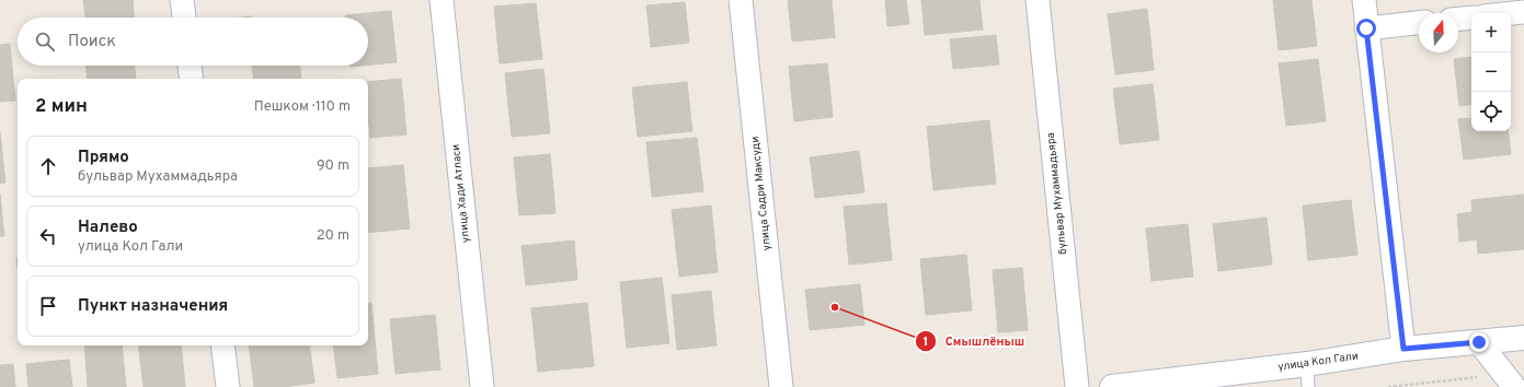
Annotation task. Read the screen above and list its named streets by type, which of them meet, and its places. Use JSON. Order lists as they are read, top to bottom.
{
  "streets": {
    "street": [
      "улица Хади Атласи",
      "улица Садри Максуди",
      "бульвар Мухаммадьяра",
      "улица Кол Гали"
    ]
  },
  "places": ["Смышлёныш"],
  "north": "top",
  "page": {
    "map_buttons": ["+", "−"],
    "search": "Поиск",
    "heading": ["2 мин", "Пешком · 110 m"],
    "list": [
      ["Прямо", "бульвар Мухаммадьяра", "90 m"],
      ["Налево", "улица Кол Гали", "20 m"],
      "Пункт назначения"
    ]
  }
}
